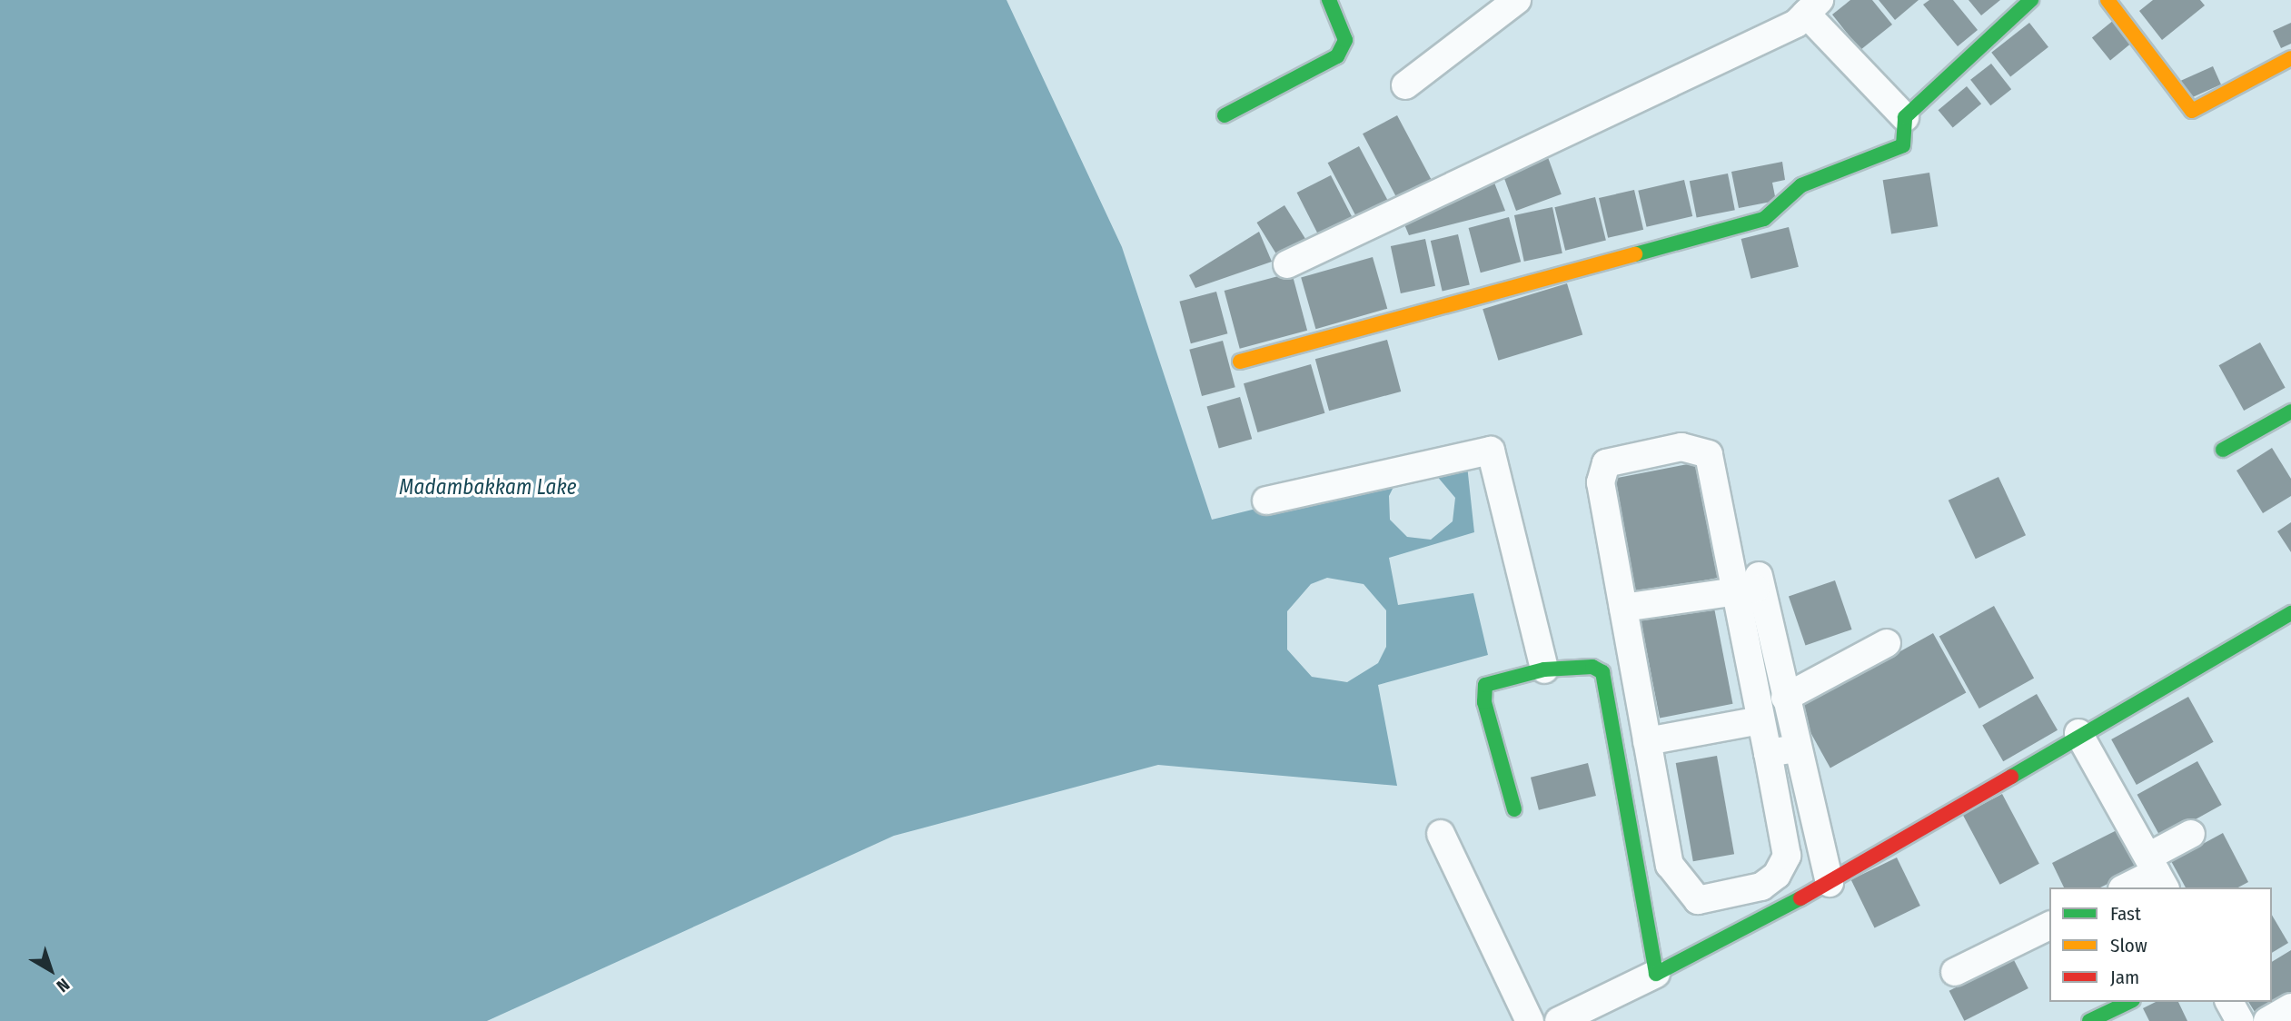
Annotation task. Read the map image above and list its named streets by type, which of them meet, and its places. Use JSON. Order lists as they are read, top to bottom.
{
  "water": ["Madambakkam Lake"],
  "legend": ["Fast", "Slow", "Jam"],
  "north": "bottom right"
}
